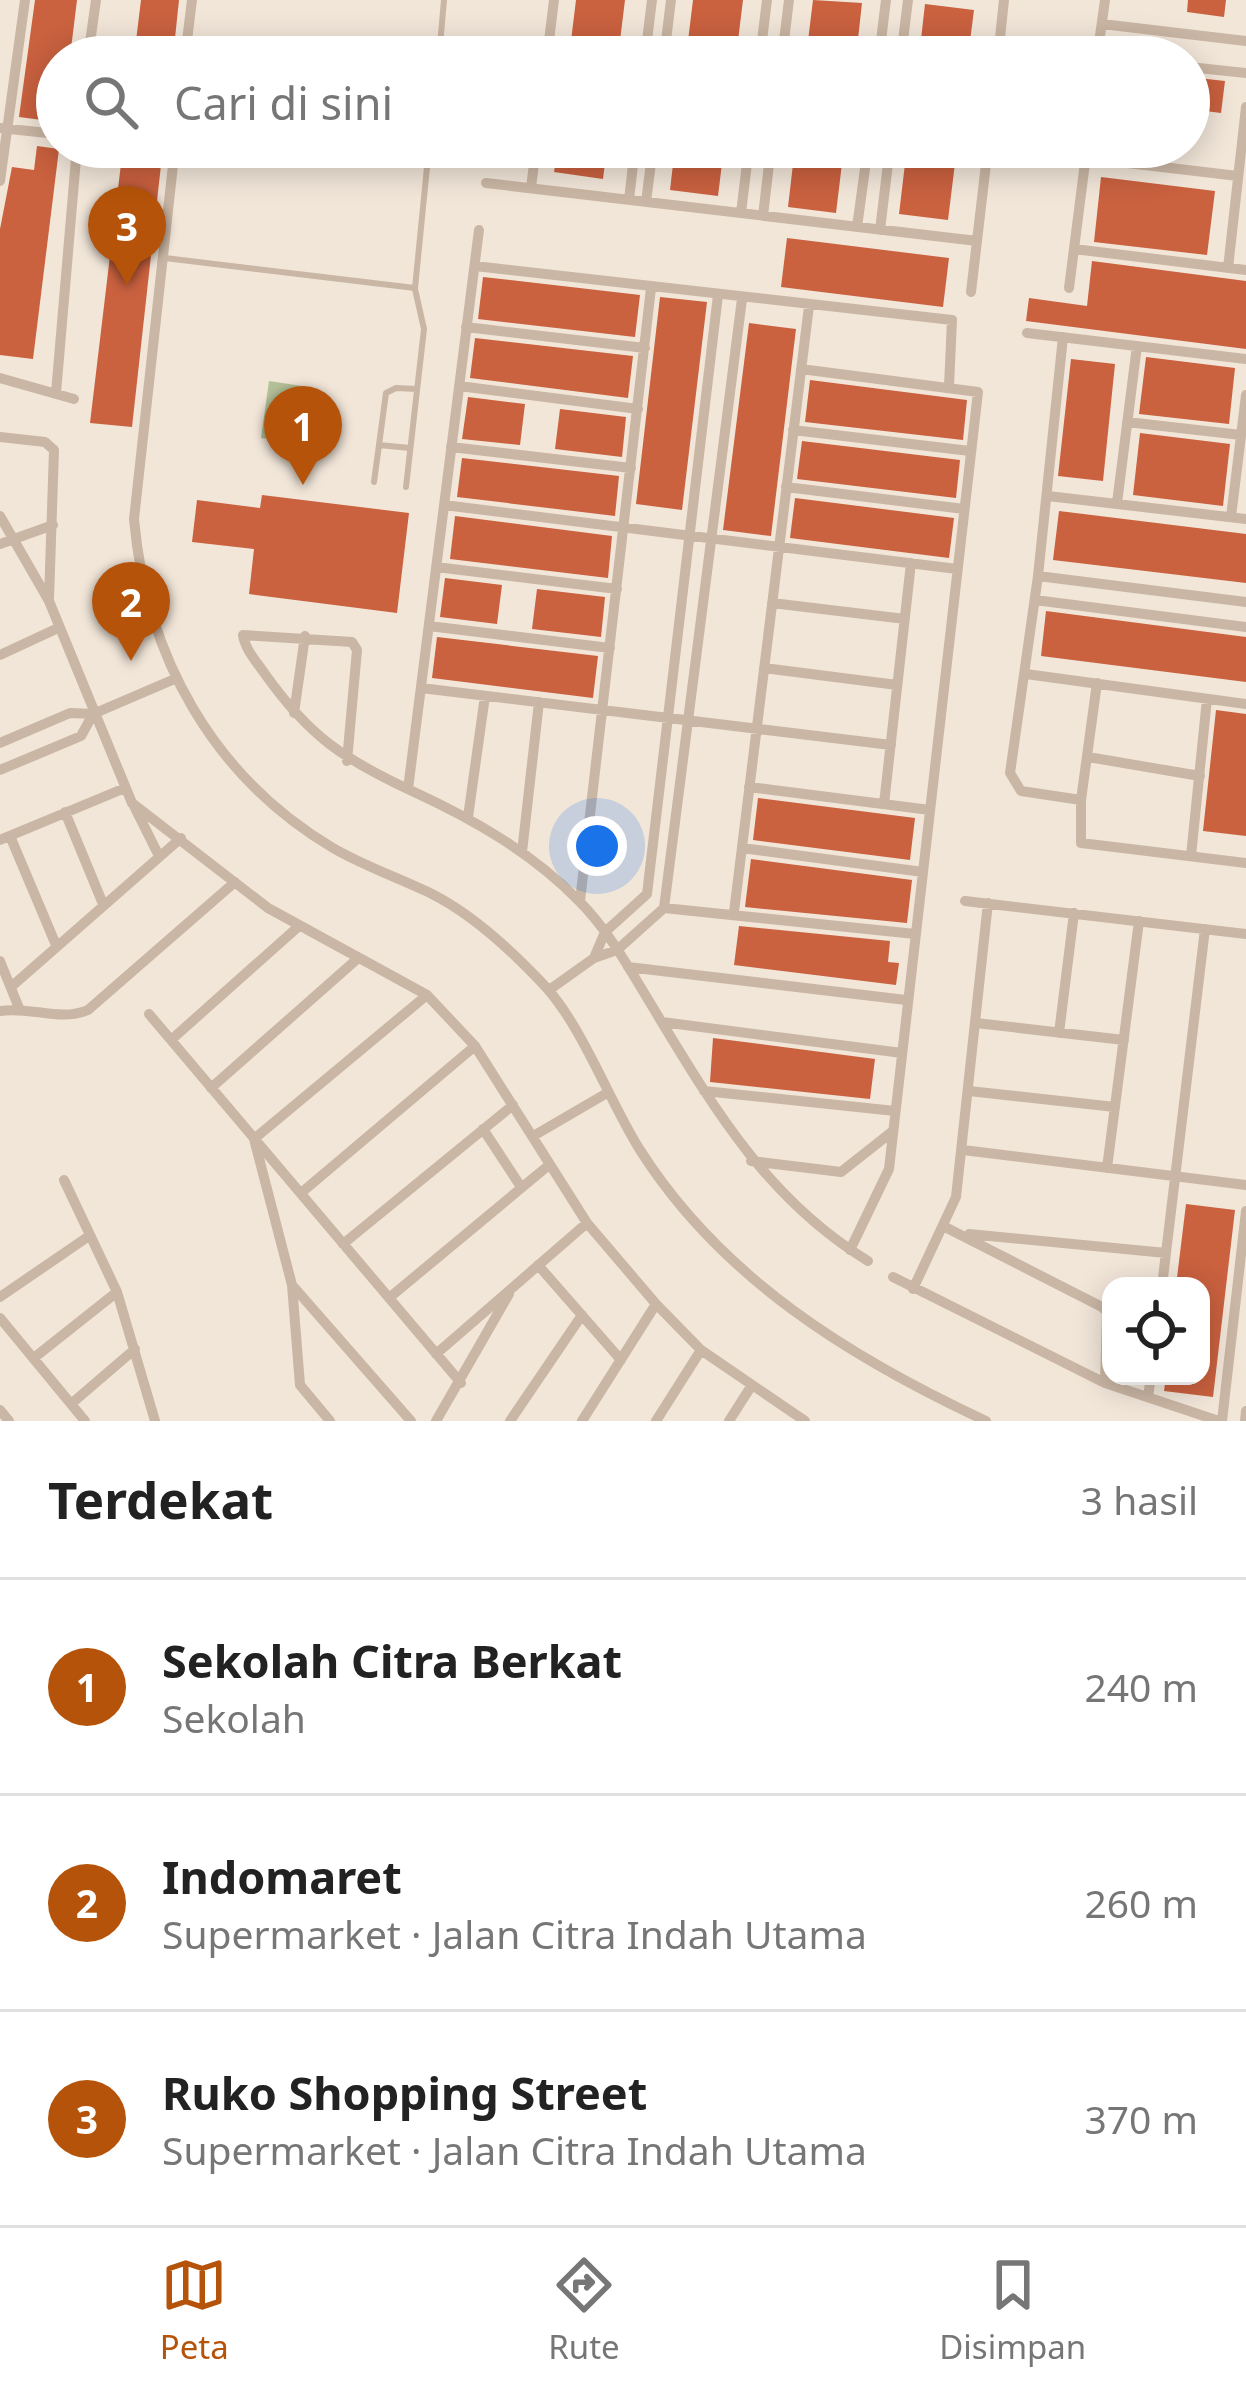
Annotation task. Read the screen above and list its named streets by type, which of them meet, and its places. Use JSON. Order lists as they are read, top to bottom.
{
  "page": {
    "search": "Cari di sini",
    "pins": ["3", "1", "2"],
    "heading": ["Terdekat", "3 hasil"],
    "list": [
      {
        "mark": "1",
        "name": "Sekolah Citra Berkat",
        "note": "Sekolah",
        "value": "240 m"
      },
      {
        "mark": "2",
        "name": "Indomaret",
        "note": "Supermarket · Jalan Citra Indah Utama",
        "value": "260 m"
      },
      {
        "mark": "3",
        "name": "Ruko Shopping Street",
        "note": "Supermarket · Jalan Citra Indah Utama",
        "value": "370 m"
      }
    ],
    "nav": ["Peta", "Rute", "Disimpan"]
  }
}
